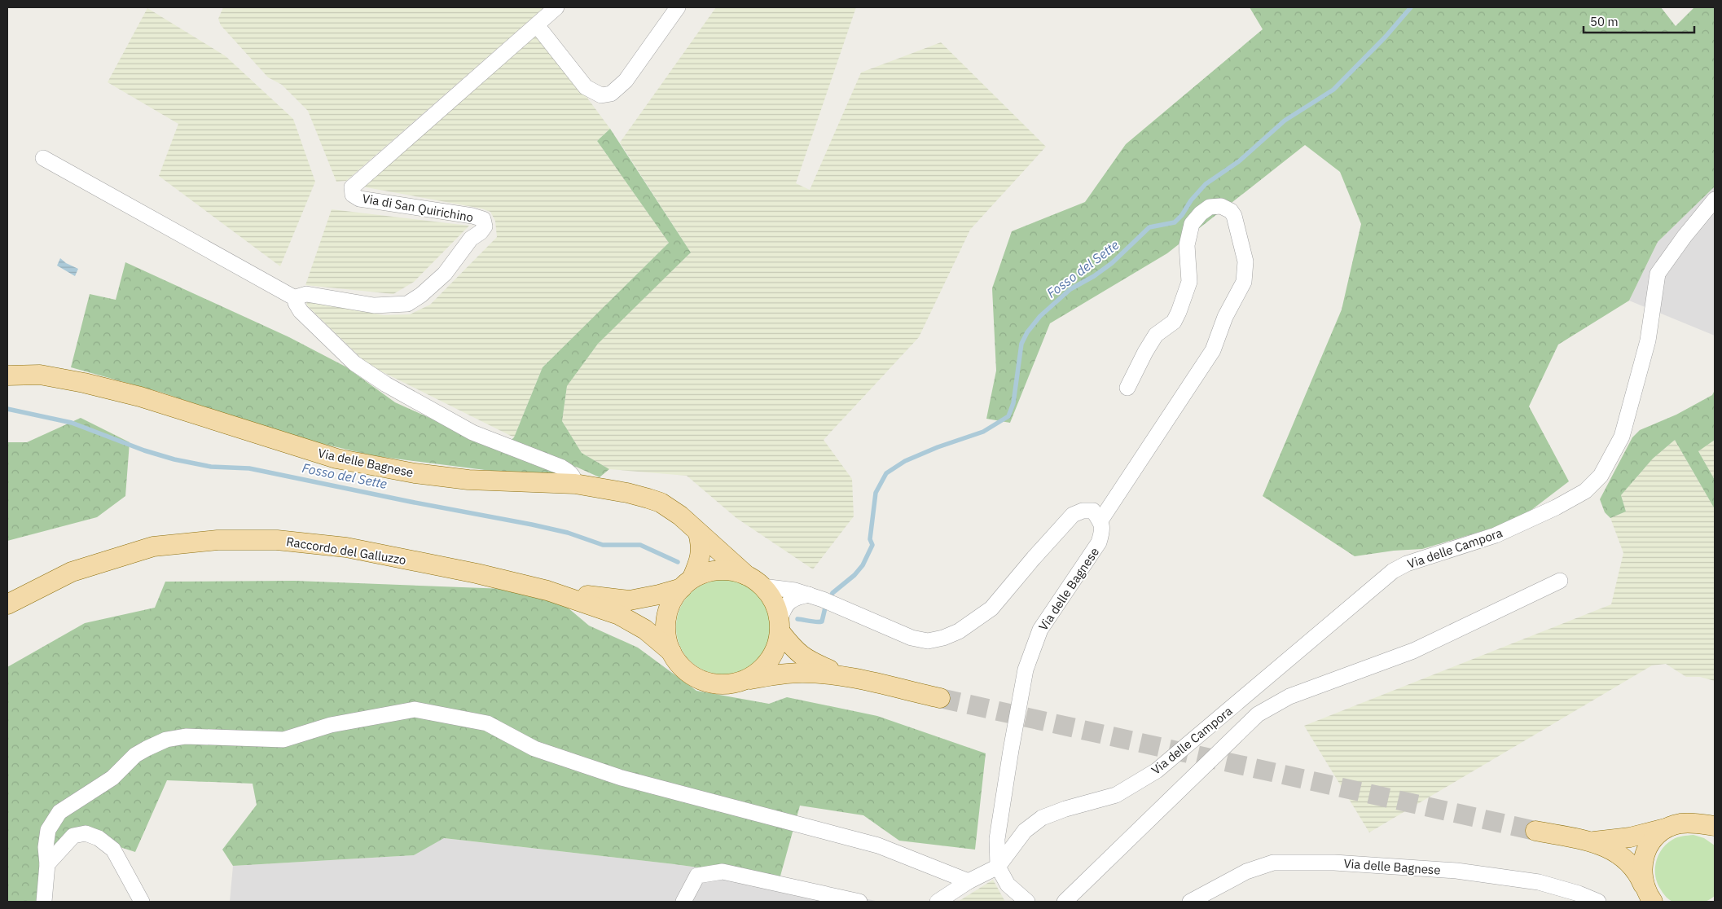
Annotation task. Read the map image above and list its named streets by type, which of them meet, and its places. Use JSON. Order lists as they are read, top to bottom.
{
  "streets": {
    "main road": ["Via delle Bagnese", "Raccordo del Galluzzo"],
    "street": ["Via di San Quirichino", "Via delle Campora"]
  },
  "crossings": [
    ["Via delle Bagnese", "Via delle Campora"],
    ["Via delle Bagnese", "Raccordo del Galluzzo"]
  ],
  "water": ["Fosso del Sette"],
  "scale_bar": "50 m"
}
